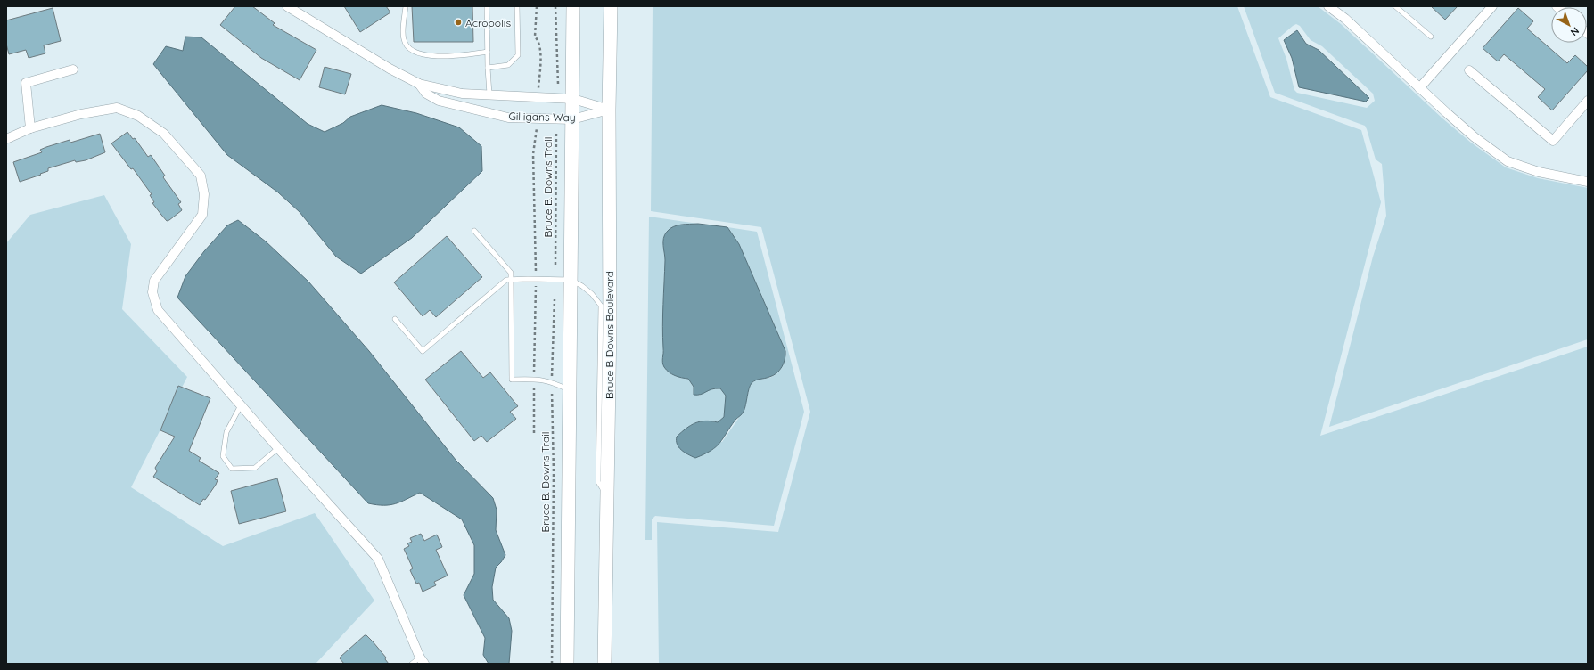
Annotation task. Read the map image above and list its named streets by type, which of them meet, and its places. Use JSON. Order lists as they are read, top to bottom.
{
  "streets": {
    "main road": ["Bruce B Downs Boulevard"],
    "street": ["Gilligans Way"],
    "path": ["Bruce B. Downs Trail"]
  },
  "crossings": [
    ["Gilligans Way", "Bruce B Downs Boulevard"]
  ],
  "places": ["Acropolis"],
  "north": "bottom right"
}
